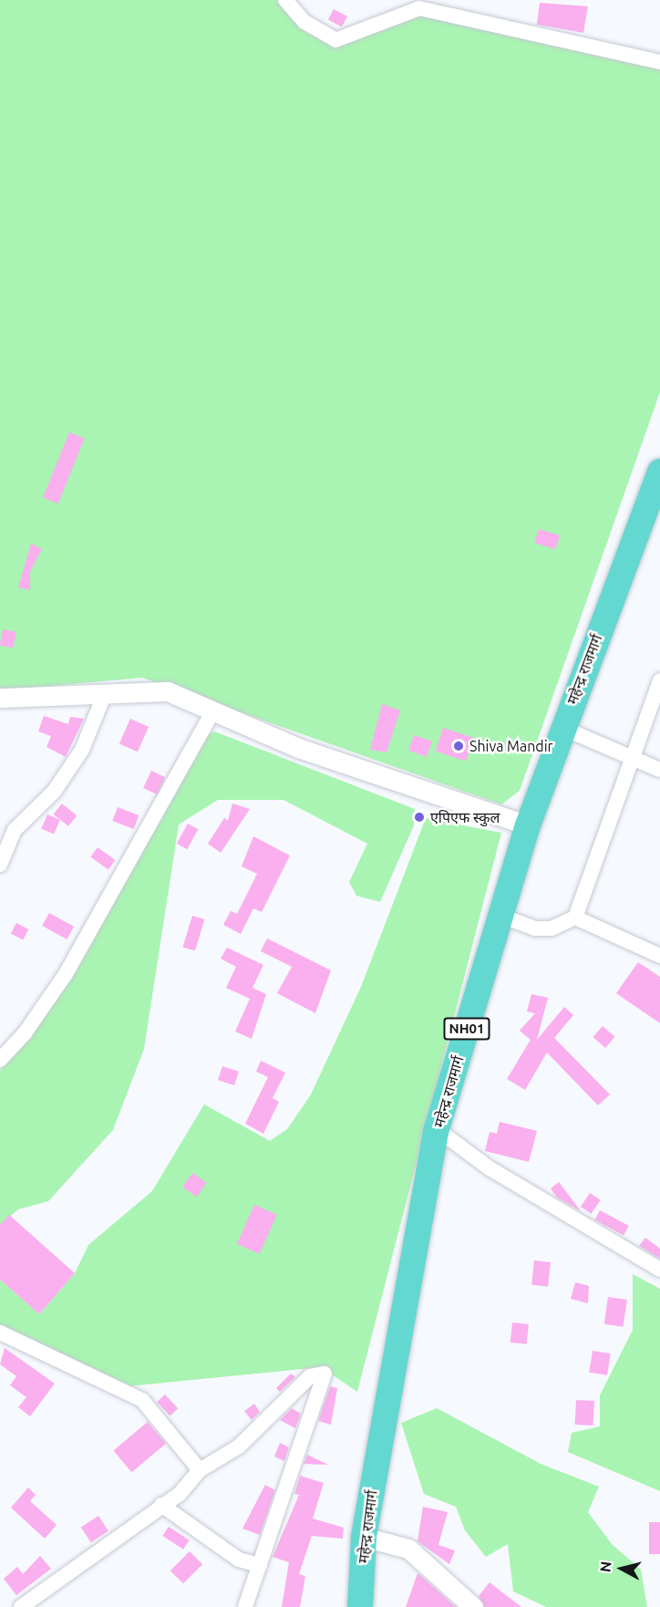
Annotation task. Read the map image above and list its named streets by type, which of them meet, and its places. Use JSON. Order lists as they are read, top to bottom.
{
  "streets": {
    "highway": ["महेन्द्र राजमार्ग", "NH01"]
  },
  "places": ["Shiva Mandir", "एपिएफ स्कुल"],
  "north": "left"
}
